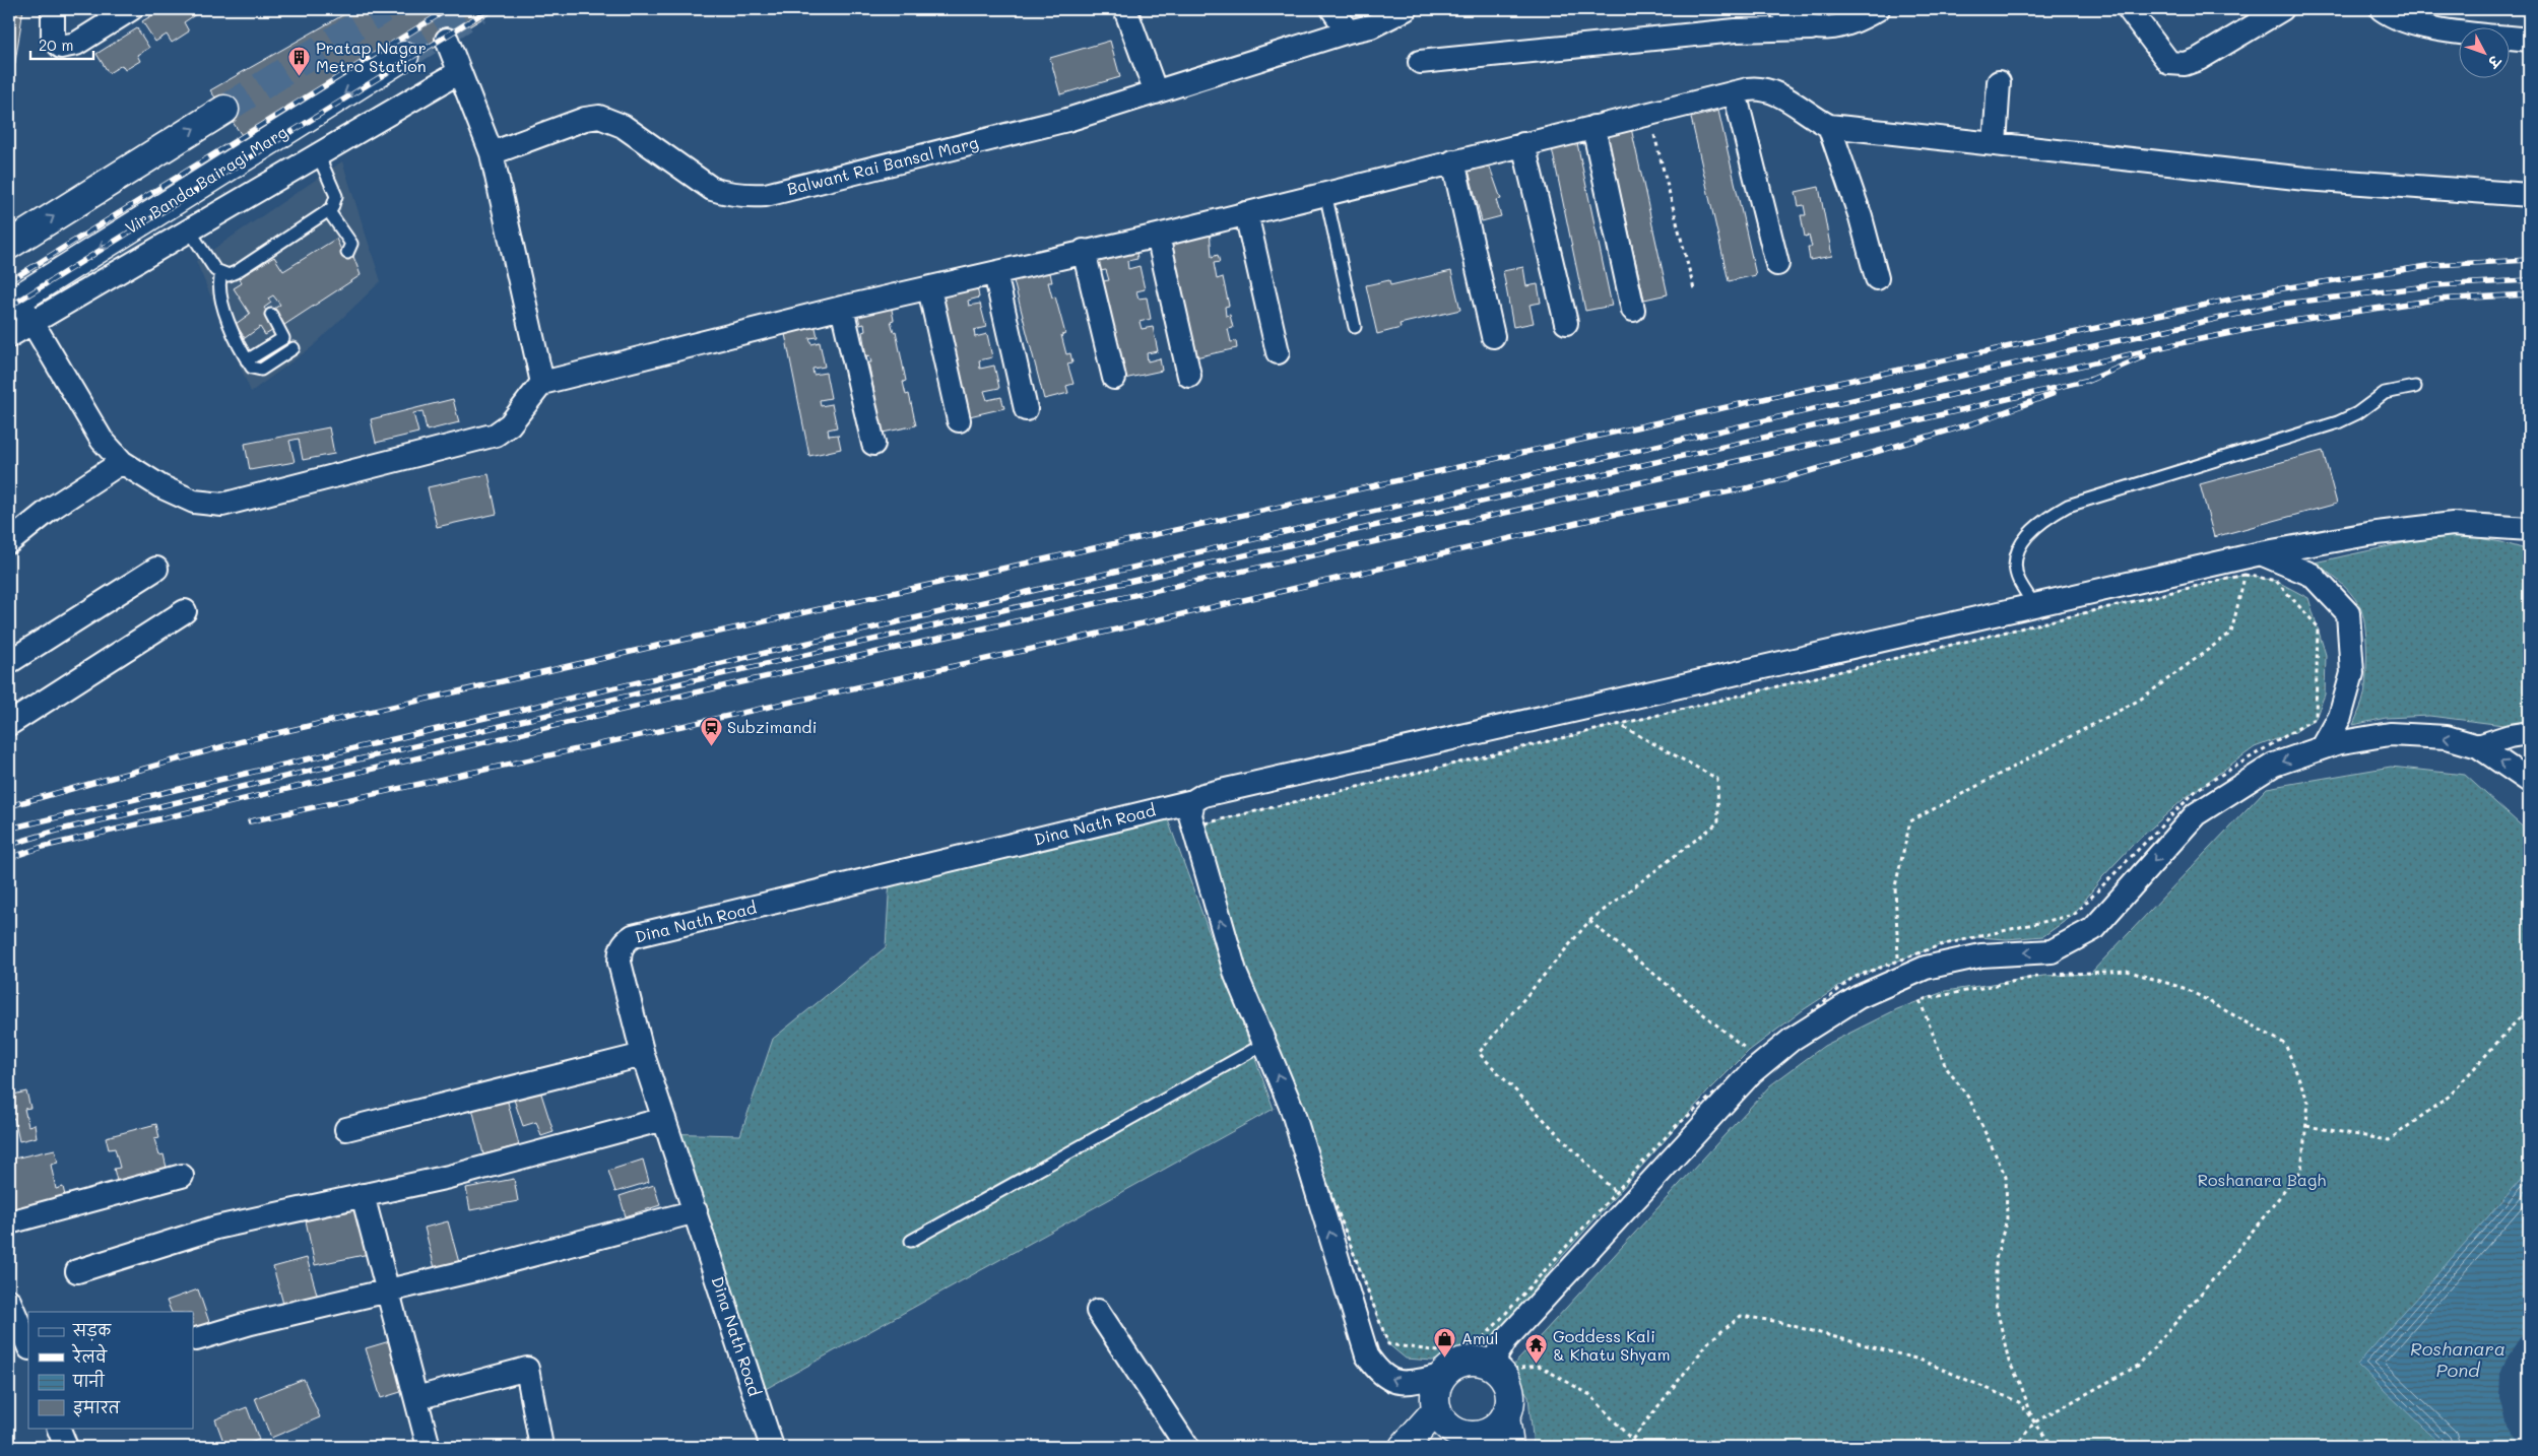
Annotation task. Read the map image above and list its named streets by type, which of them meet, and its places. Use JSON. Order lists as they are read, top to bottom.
{
  "streets": {
    "main road": ["Vir Banda Bairagi Marg"],
    "street": ["Balwant Rai Bansal Marg", "Dina Nath Road"]
  },
  "water": ["Roshanara Pond"],
  "parks": ["Roshanara Bagh"],
  "places": {
    "building": ["Pratap Nagar Metro Station"],
    "station": ["Subzimandi"],
    "shop": ["Amul"],
    "temple": ["Goddess Kali & Khatu Shyam"]
  },
  "legend": [
    "सड़क",
    "रेलवे",
    "पानी",
    "इमारत"
  ],
  "scale_bar": "20 m",
  "north": "bottom right"
}
